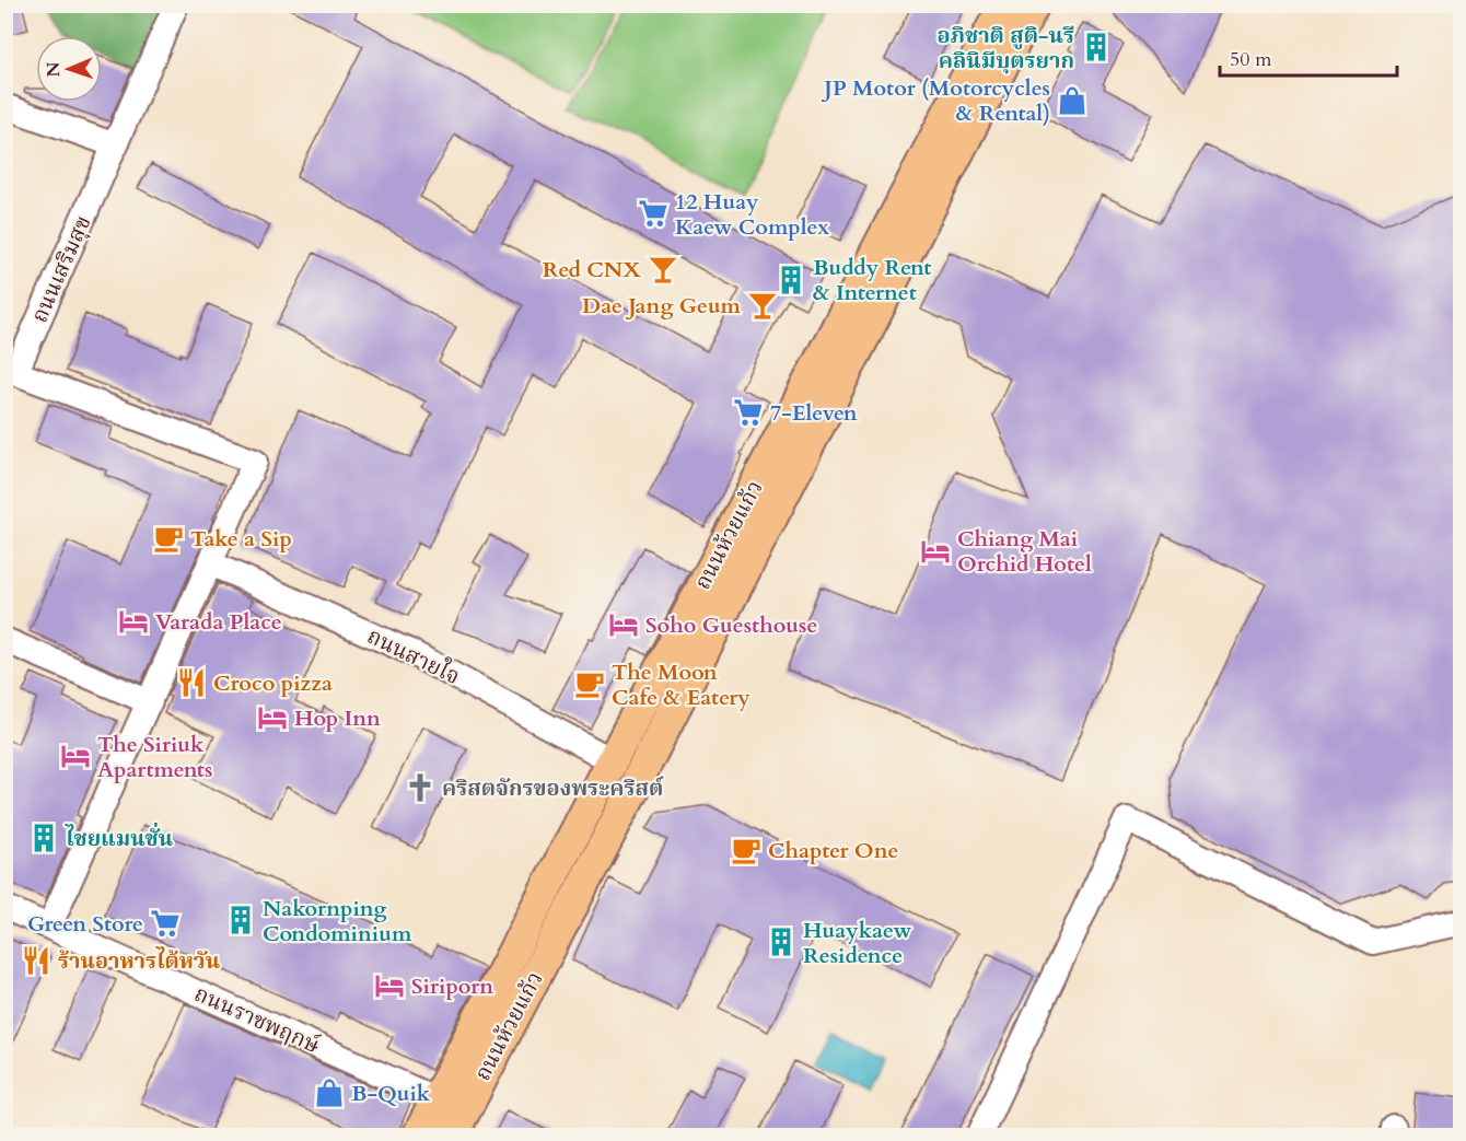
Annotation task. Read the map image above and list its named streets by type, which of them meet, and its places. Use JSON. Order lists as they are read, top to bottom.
{
  "streets": {
    "main road": ["ถนนห้วยแก้ว"],
    "street": ["ถนนเสริมสุข", "ถนนสายใจ", "ถนนราชพฤกษ์"]
  },
  "crossings": [
    ["ถนนเสริมสุข", "ถนนสายใจ"],
    ["ถนนห้วยแก้ว", "ถนนสายใจ"],
    ["ถนนห้วยแก้ว", "ถนนราชพฤกษ์"]
  ],
  "places": {
    "building": [
      "อภิชาติ สูติ-นรี คลินิมีบุตรยาก",
      "Buddy Rent & Internet",
      "ไชยแมนชั่น",
      "Nakornping Condominium",
      "Huaykaew Residence"
    ],
    "shop": ["JP Motor (Motorcycles & Rental)", "B-Quik"],
    "supermarket": ["12 Huay Kaew Complex", "7-Eleven", "Green Store"],
    "bar": ["Red CNX", "Dae Jang Geum"],
    "cafe": ["Take a Sip", "The Moon Cafe & Eatery", "Chapter One"],
    "hotel": [
      "Chiang Mai Orchid Hotel",
      "Varada Place",
      "Soho Guesthouse",
      "Hop Inn",
      "The Siriuk Apartments",
      "Siriporn"
    ],
    "restaurant": ["Croco pizza", "ร้านอาหารไต้หวัน"],
    "church": ["คริสตจักรของพระคริสต์"]
  },
  "scale_bar": "50 m",
  "north": "left"
}
